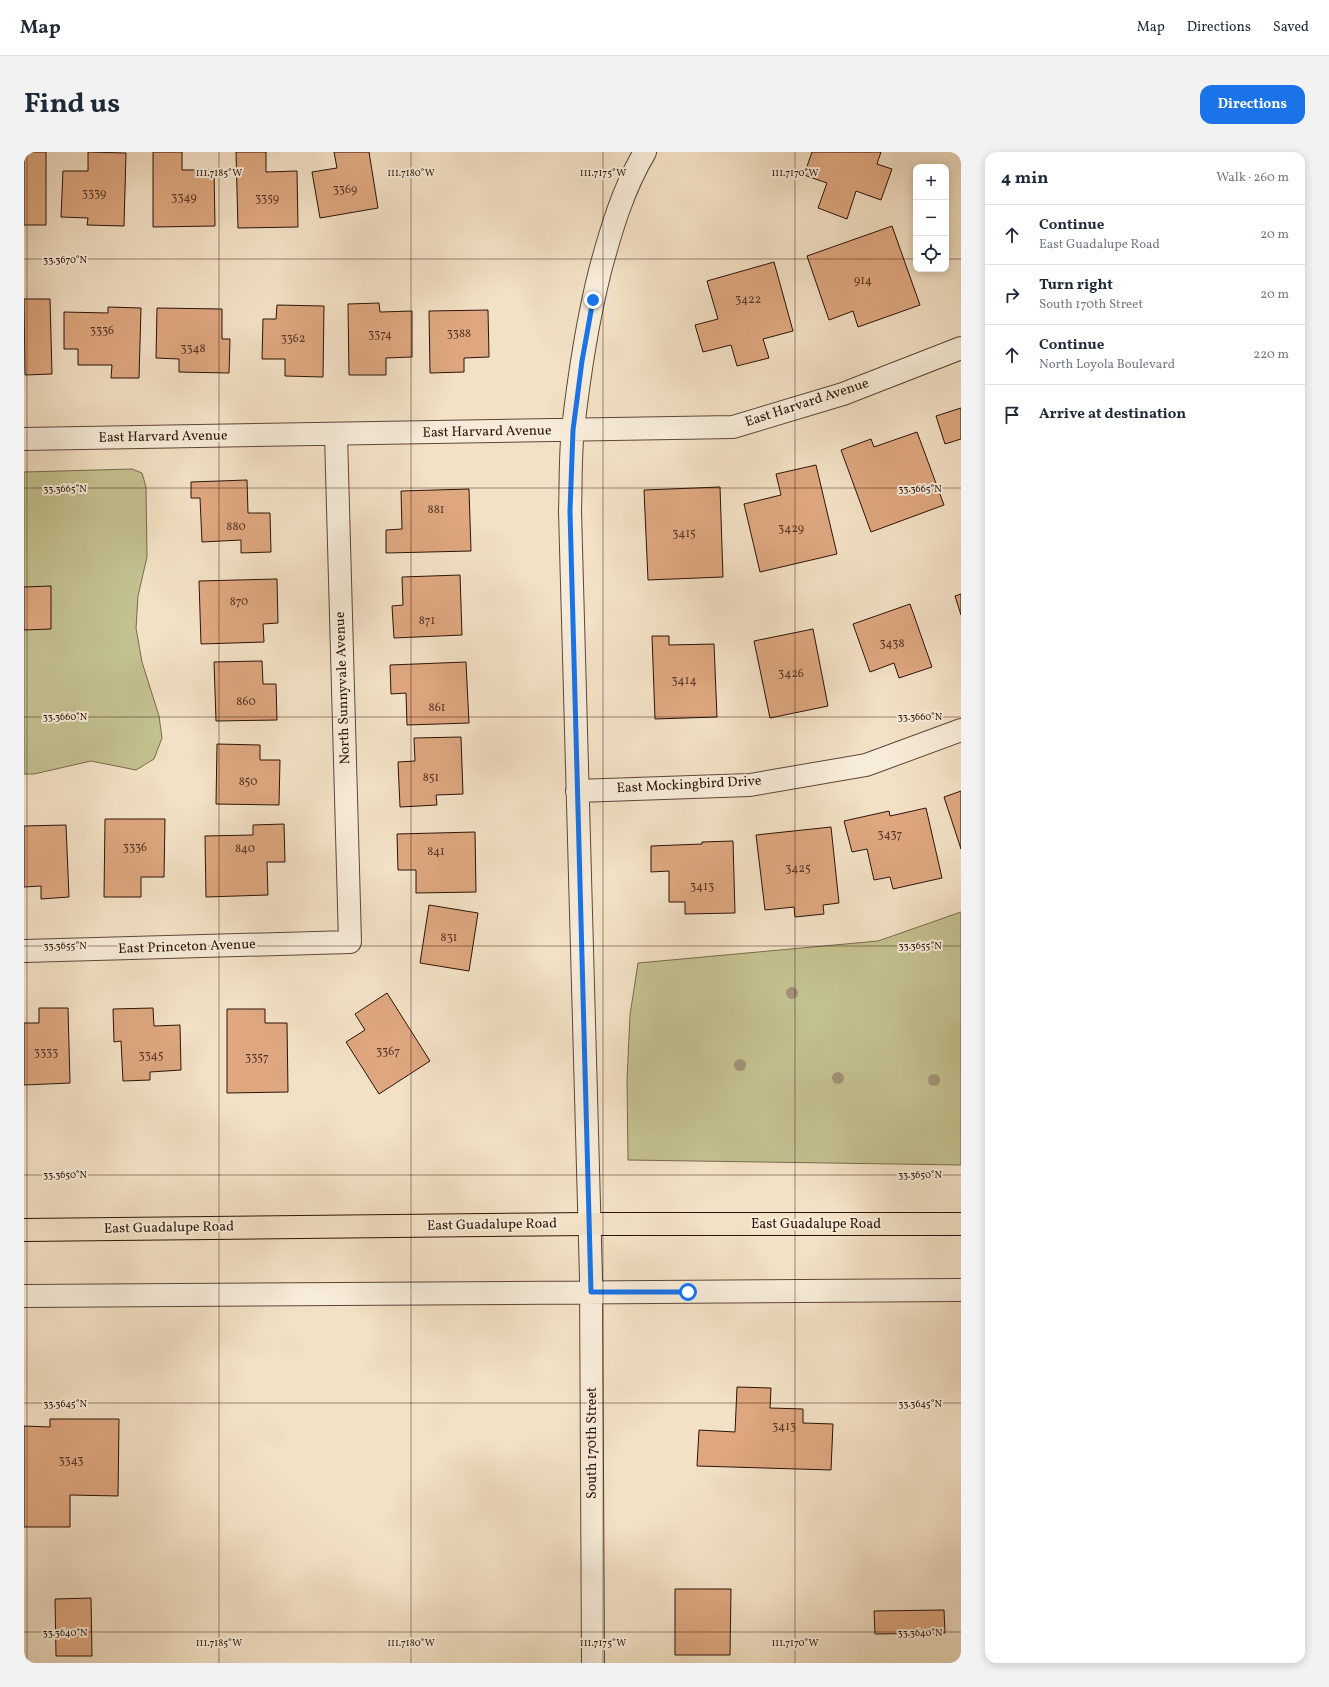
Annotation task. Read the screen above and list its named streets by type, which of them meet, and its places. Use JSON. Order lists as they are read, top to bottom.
{
  "streets": {
    "main road": ["East Guadalupe Road"],
    "street": [
      "East Harvard Avenue",
      "North Sunnyvale Avenue",
      "East Mockingbird Drive",
      "East Princeton Avenue",
      "South 170th Street"
    ]
  },
  "crossings": [
    ["East Harvard Avenue", "North Sunnyvale Avenue"],
    ["East Harvard Avenue", "South 170th Street"],
    ["North Sunnyvale Avenue", "East Princeton Avenue"],
    ["East Mockingbird Drive", "South 170th Street"],
    ["East Guadalupe Road", "South 170th Street"]
  ],
  "house_numbers": [
    "3369",
    "3339",
    "3349",
    "3359",
    "914",
    "3422",
    "3336",
    "3388",
    "3374",
    "3362",
    "3348",
    "881",
    "880",
    "3429",
    "3415",
    "870",
    "871",
    "3438",
    "3426",
    "3414",
    "860",
    "861",
    "851",
    "850",
    "3437",
    "3336",
    "840",
    "841",
    "3425",
    "3413",
    "831",
    "3367",
    "3333",
    "3345",
    "3357",
    "3413",
    "3343"
  ],
  "page": {
    "header": "Map",
    "nav": ["Map", "Directions", "Saved"],
    "title": "Find us",
    "buttons": "Directions",
    "heading": ["4 min", "Walk · 260 m"],
    "map_buttons": ["+", "−"],
    "list": [
      ["Continue", "East Guadalupe Road", "20 m"],
      ["Turn right", "South 170th Street", "20 m"],
      ["Continue", "North Loyola Boulevard", "220 m"],
      "Arrive at destination"
    ]
  },
  "coordinates": [
    "111.7185°W",
    "111.7180°W",
    "111.7175°W",
    "111.7170°W",
    "33.3670°N",
    "33.3665°N",
    "33.3660°N",
    "33.3655°N",
    "33.3650°N",
    "33.3645°N",
    "33.3640°N"
  ]
}
